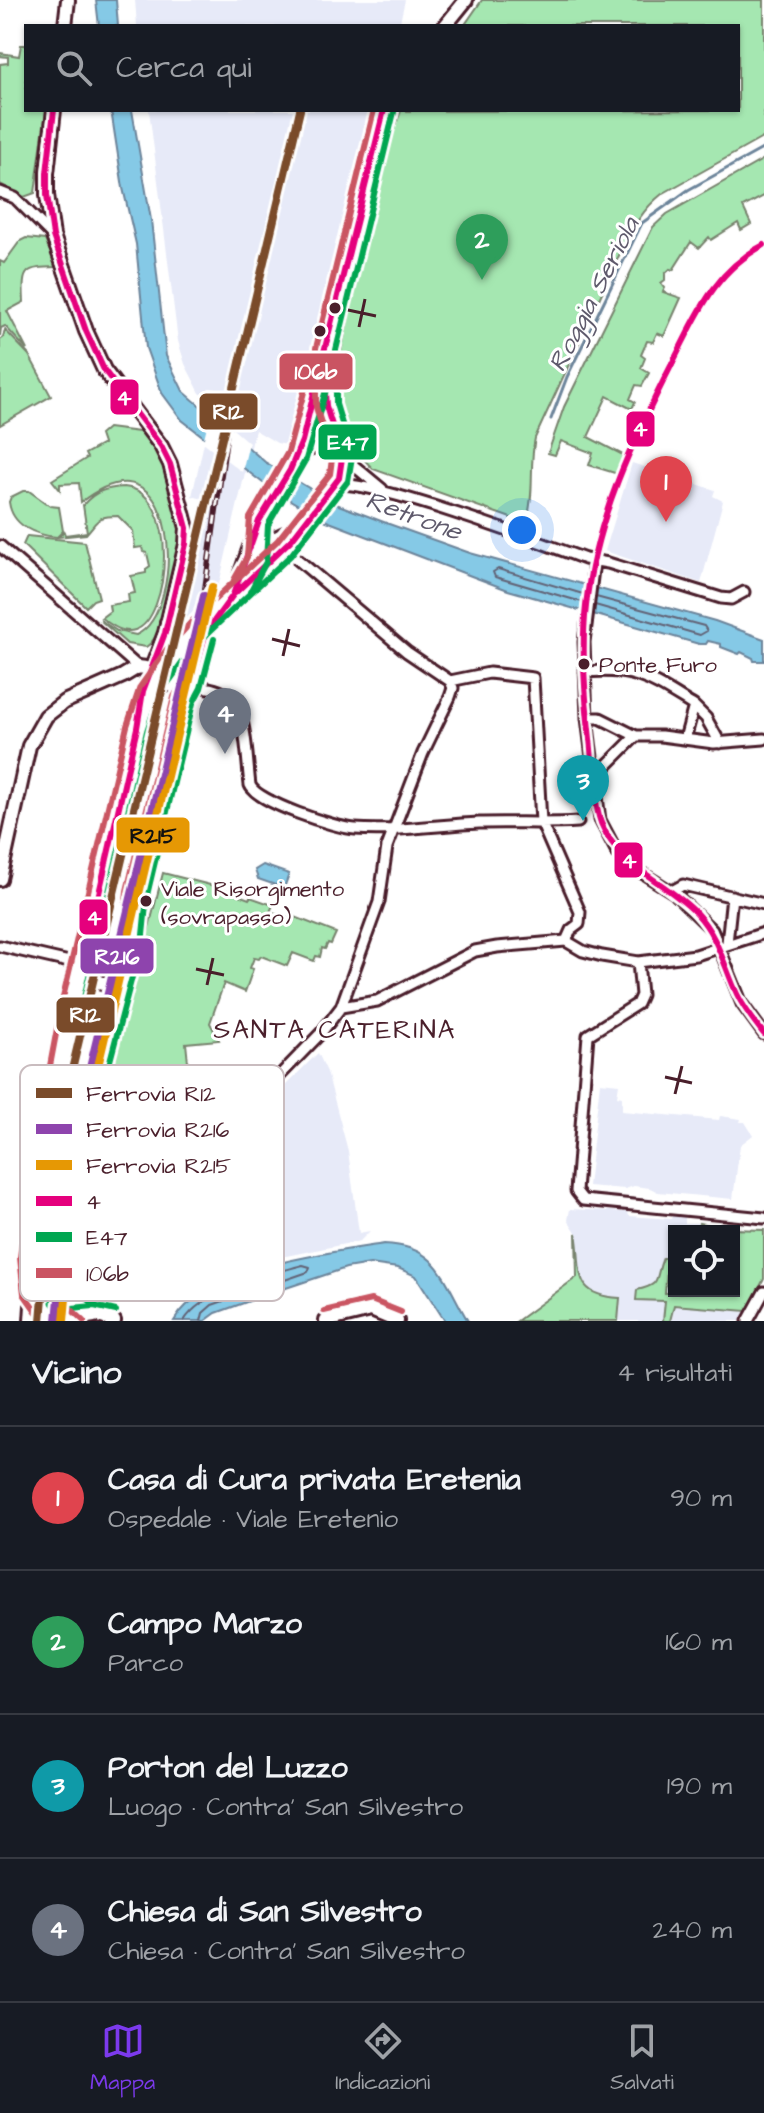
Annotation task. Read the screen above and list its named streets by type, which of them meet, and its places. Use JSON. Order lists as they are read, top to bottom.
{
  "districts": ["SANTA CATERINA"],
  "water": ["Roggia Seriola", "Retrone"],
  "places": ["Ponte Furo", "Viale Risorgimento (sovrapasso)"],
  "lines": [
    "rail line R12",
    "transit line 4",
    "transit line E47",
    "transit line 106b",
    "rail line R215",
    "rail line R216"
  ],
  "legend": [
    "Ferrovia R12",
    "Ferrovia R216",
    "Ferrovia R215",
    "4",
    "E47",
    "106b"
  ],
  "page": {
    "search": "Cerca qui",
    "pins": [
      "2",
      "1",
      "4",
      "3"
    ],
    "heading": ["Vicino", "4 risultati"],
    "list": [
      {
        "mark": "1",
        "name": "Casa di Cura privata Eretenia",
        "note": "Ospedale · Viale Eretenio",
        "value": "90 m"
      },
      {
        "mark": "2",
        "name": "Campo Marzo",
        "note": "Parco",
        "value": "160 m"
      },
      {
        "mark": "3",
        "name": "Porton del Luzzo",
        "note": "Luogo · Contra' San Silvestro",
        "value": "190 m"
      },
      {
        "mark": "4",
        "name": "Chiesa di San Silvestro",
        "note": "Chiesa · Contra' San Silvestro",
        "value": "240 m"
      }
    ],
    "nav": ["Mappa", "Indicazioni", "Salvati"]
  }
}
